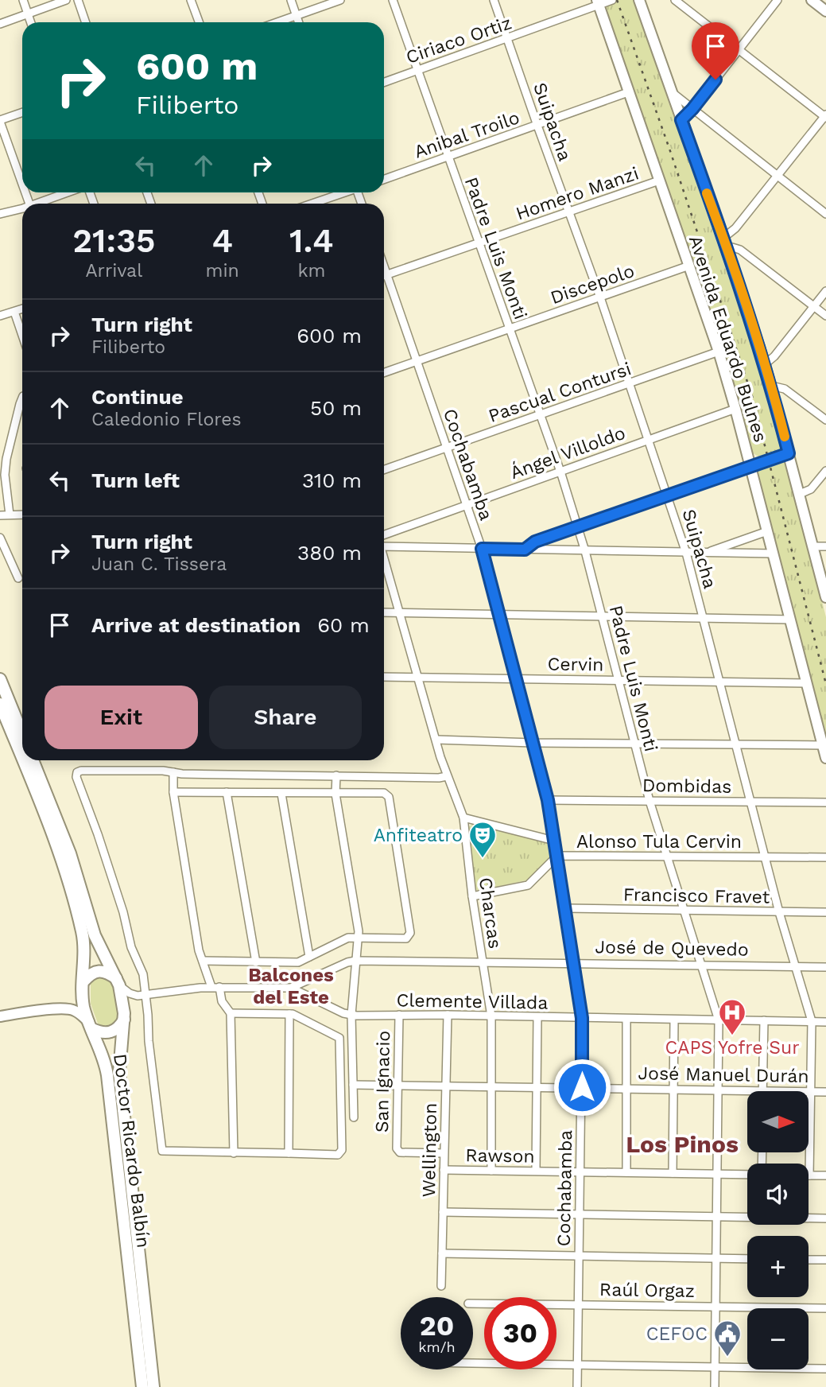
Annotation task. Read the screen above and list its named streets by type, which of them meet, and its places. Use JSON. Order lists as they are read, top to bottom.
{
  "streets": {
    "main road": ["Avenida Eduardo Bulnes", "Doctor Ricardo Balbín"],
    "street": [
      "Ciriaco Ortiz",
      "Suipacha",
      "Anibal Troilo",
      "Homero Manzi",
      "Padre Luis Monti",
      "Discepolo",
      "Pascual Contursi",
      "Ángel Villoldo",
      "Cochabamba",
      "Cervin",
      "Dombidas",
      "Alonso Tula Cervin",
      "Francisco Fravet",
      "Charcas",
      "José de Quevedo",
      "Clemente Villada",
      "José Manuel Durán",
      "San Ignacio",
      "Wellington",
      "Rawson",
      "Raúl Orgaz"
    ]
  },
  "crossings": [
    ["Ciriaco Ortiz", "Suipacha"],
    ["Ciriaco Ortiz", "Padre Luis Monti"],
    ["Ciriaco Ortiz", "Avenida Eduardo Bulnes"],
    ["Suipacha", "Anibal Troilo"],
    ["Suipacha", "Homero Manzi"],
    ["Suipacha", "Discepolo"],
    ["Suipacha", "Pascual Contursi"],
    ["Suipacha", "Ángel Villoldo"],
    ["Suipacha", "Cervin"],
    ["Suipacha", "Dombidas"],
    ["Suipacha", "Alonso Tula Cervin"],
    ["Suipacha", "Francisco Fravet"],
    ["Suipacha", "José de Quevedo"],
    ["Suipacha", "Clemente Villada"],
    ["Suipacha", "José Manuel Durán"],
    ["Anibal Troilo", "Padre Luis Monti"],
    ["Anibal Troilo", "Avenida Eduardo Bulnes"],
    ["Homero Manzi", "Padre Luis Monti"],
    ["Homero Manzi", "Avenida Eduardo Bulnes"],
    ["Homero Manzi", "Cochabamba"],
    ["Padre Luis Monti", "Discepolo"],
    ["Padre Luis Monti", "Pascual Contursi"],
    ["Padre Luis Monti", "Ángel Villoldo"],
    ["Padre Luis Monti", "Cervin"],
    ["Padre Luis Monti", "Dombidas"],
    ["Padre Luis Monti", "Alonso Tula Cervin"],
    ["Padre Luis Monti", "Francisco Fravet"],
    ["Padre Luis Monti", "José de Quevedo"],
    ["Padre Luis Monti", "Clemente Villada"],
    ["Padre Luis Monti", "José Manuel Durán"],
    ["Padre Luis Monti", "Rawson"],
    ["Padre Luis Monti", "Raúl Orgaz"],
    ["Discepolo", "Avenida Eduardo Bulnes"],
    ["Discepolo", "Cochabamba"],
    ["Avenida Eduardo Bulnes", "Pascual Contursi"],
    ["Avenida Eduardo Bulnes", "Ángel Villoldo"],
    ["Avenida Eduardo Bulnes", "Cervin"],
    ["Pascual Contursi", "Cochabamba"],
    ["Ángel Villoldo", "Cochabamba"],
    ["Cochabamba", "Cervin"],
    ["Cochabamba", "Dombidas"],
    ["Cochabamba", "Alonso Tula Cervin"],
    ["Cochabamba", "Francisco Fravet"],
    ["Cochabamba", "José de Quevedo"],
    ["Cochabamba", "Clemente Villada"],
    ["Cochabamba", "José Manuel Durán"],
    ["Cochabamba", "Rawson"],
    ["Cochabamba", "Raúl Orgaz"],
    ["Cervin", "Charcas"],
    ["Alonso Tula Cervin", "Charcas"],
    ["Charcas", "José de Quevedo"],
    ["Charcas", "Clemente Villada"],
    ["Charcas", "José Manuel Durán"],
    ["Charcas", "Rawson"],
    ["Clemente Villada", "San Ignacio"],
    ["Clemente Villada", "Wellington"],
    ["José Manuel Durán", "San Ignacio"],
    ["José Manuel Durán", "Wellington"],
    ["San Ignacio", "Rawson"],
    ["Wellington", "Rawson"]
  ],
  "districts": ["Balcones del Este", "Los Pinos"],
  "places": {
    "theatre": ["Anfiteatro"],
    "hospital": ["CAPS Yofre Sur"],
    "public building": ["CEFOC"]
  },
  "north": "right",
  "page": {
    "turn": ["600 m", "Filiberto"],
    "eta": [
      "21:35",
      "Arrival",
      "4",
      "min",
      "1.4",
      "km"
    ],
    "list": [
      {
        "name": "Turn right",
        "note": "Filiberto",
        "value": "600 m"
      },
      {
        "name": "Continue",
        "note": "Caledonio Flores",
        "value": "50 m"
      },
      {
        "name": "Turn left",
        "value": "310 m"
      },
      {
        "name": "Turn right",
        "note": "Juan C. Tissera",
        "value": "380 m"
      },
      {
        "name": "Arrive at destination",
        "value": "60 m"
      }
    ],
    "buttons": ["Exit", "Share"],
    "map_buttons": ["+", "−"],
    "speed": "20 km/h",
    "limit": "30"
  }
}
